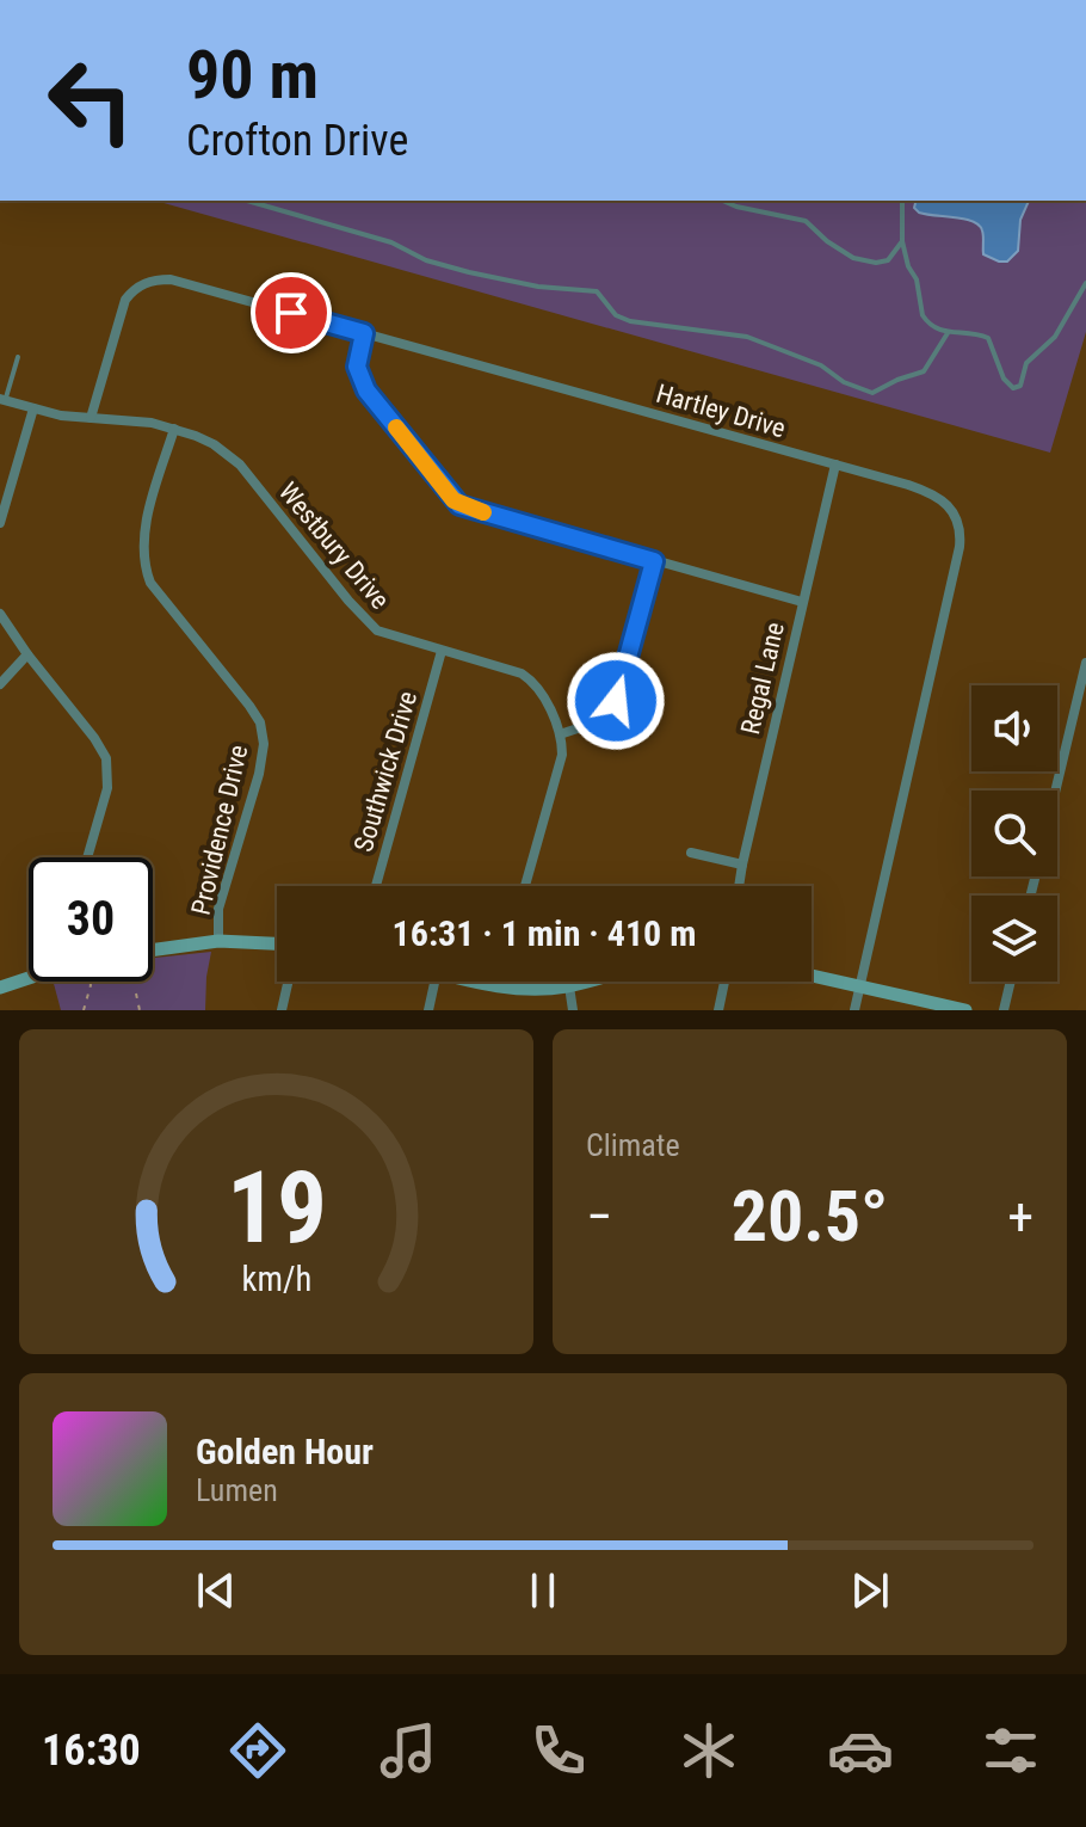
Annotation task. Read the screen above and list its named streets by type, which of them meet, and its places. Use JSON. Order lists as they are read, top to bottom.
{
  "streets": {
    "street": [
      "Hartley Drive",
      "Westbury Drive",
      "Regal Lane",
      "Southwick Drive",
      "Providence Drive"
    ]
  },
  "crossings": [
    ["Hartley Drive", "Westbury Drive"],
    ["Hartley Drive", "Regal Lane"],
    ["Westbury Drive", "Southwick Drive"],
    ["Westbury Drive", "Providence Drive"]
  ],
  "page": {
    "turn": ["90 m", "Crofton Drive"],
    "limit": "30",
    "trip": "16:31 · 1 min · 410 m",
    "tile": "Climate",
    "heat": ["−", "20.5°", "+"],
    "song": ["Golden Hour", "Lumen"],
    "tabs": "16:30",
    "gauge": ["19", "km/h"]
  }
}
